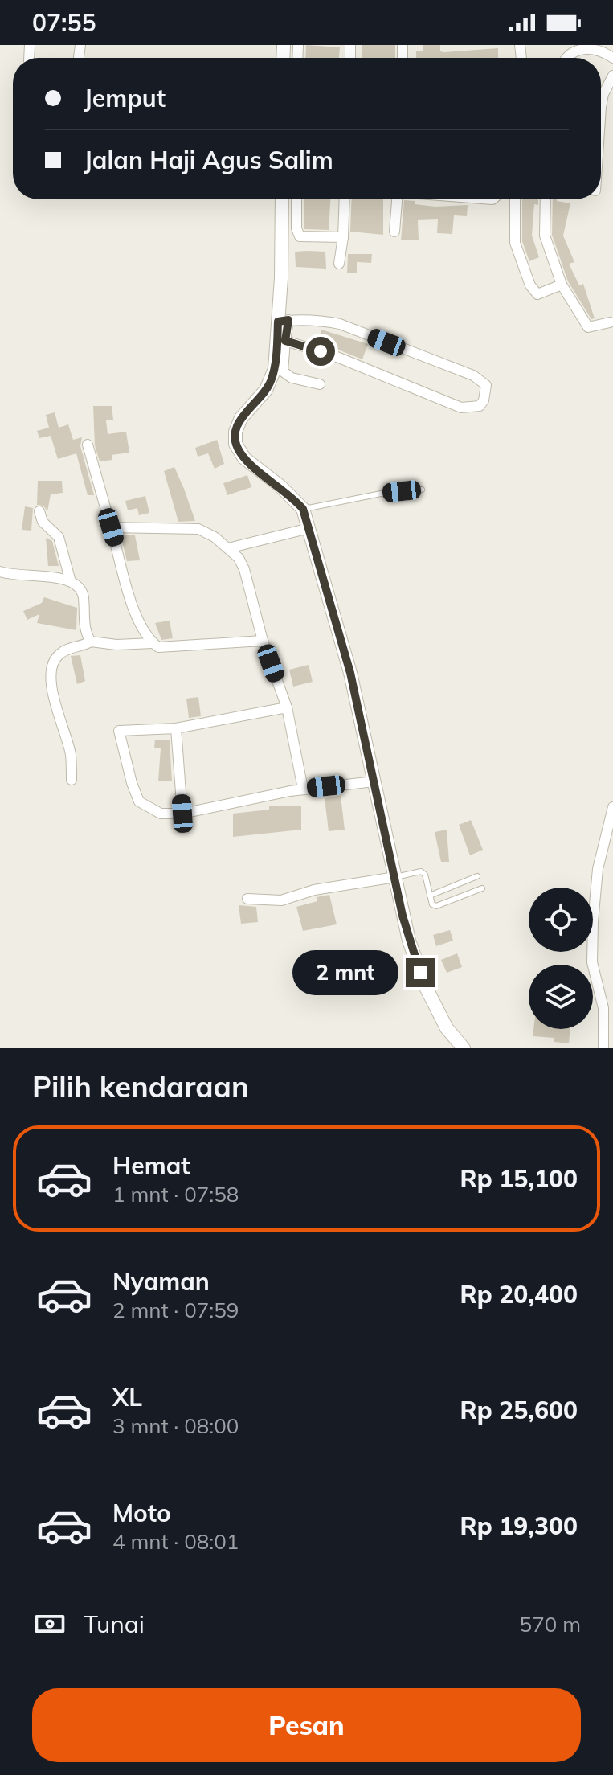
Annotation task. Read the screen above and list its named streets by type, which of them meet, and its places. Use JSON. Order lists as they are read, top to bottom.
{
  "page": {
    "status": "07:55",
    "banner": ["Jemput", "Jalan Haji Agus Salim"],
    "bubble": "2 mnt",
    "heading": "Pilih kendaraan",
    "list": [
      {
        "name": "Hemat",
        "note": "1 mnt · 07:58",
        "value": "Rp 15,100"
      },
      {
        "name": "Nyaman",
        "note": "2 mnt · 07:59",
        "value": "Rp 20,400"
      },
      {
        "name": "XL",
        "note": "3 mnt · 08:00",
        "value": "Rp 25,600"
      },
      {
        "name": "Moto",
        "note": "4 mnt · 08:01",
        "value": "Rp 19,300"
      }
    ],
    "pay": ["Tunai", "570 m"],
    "buttons": "Pesan"
  }
}
